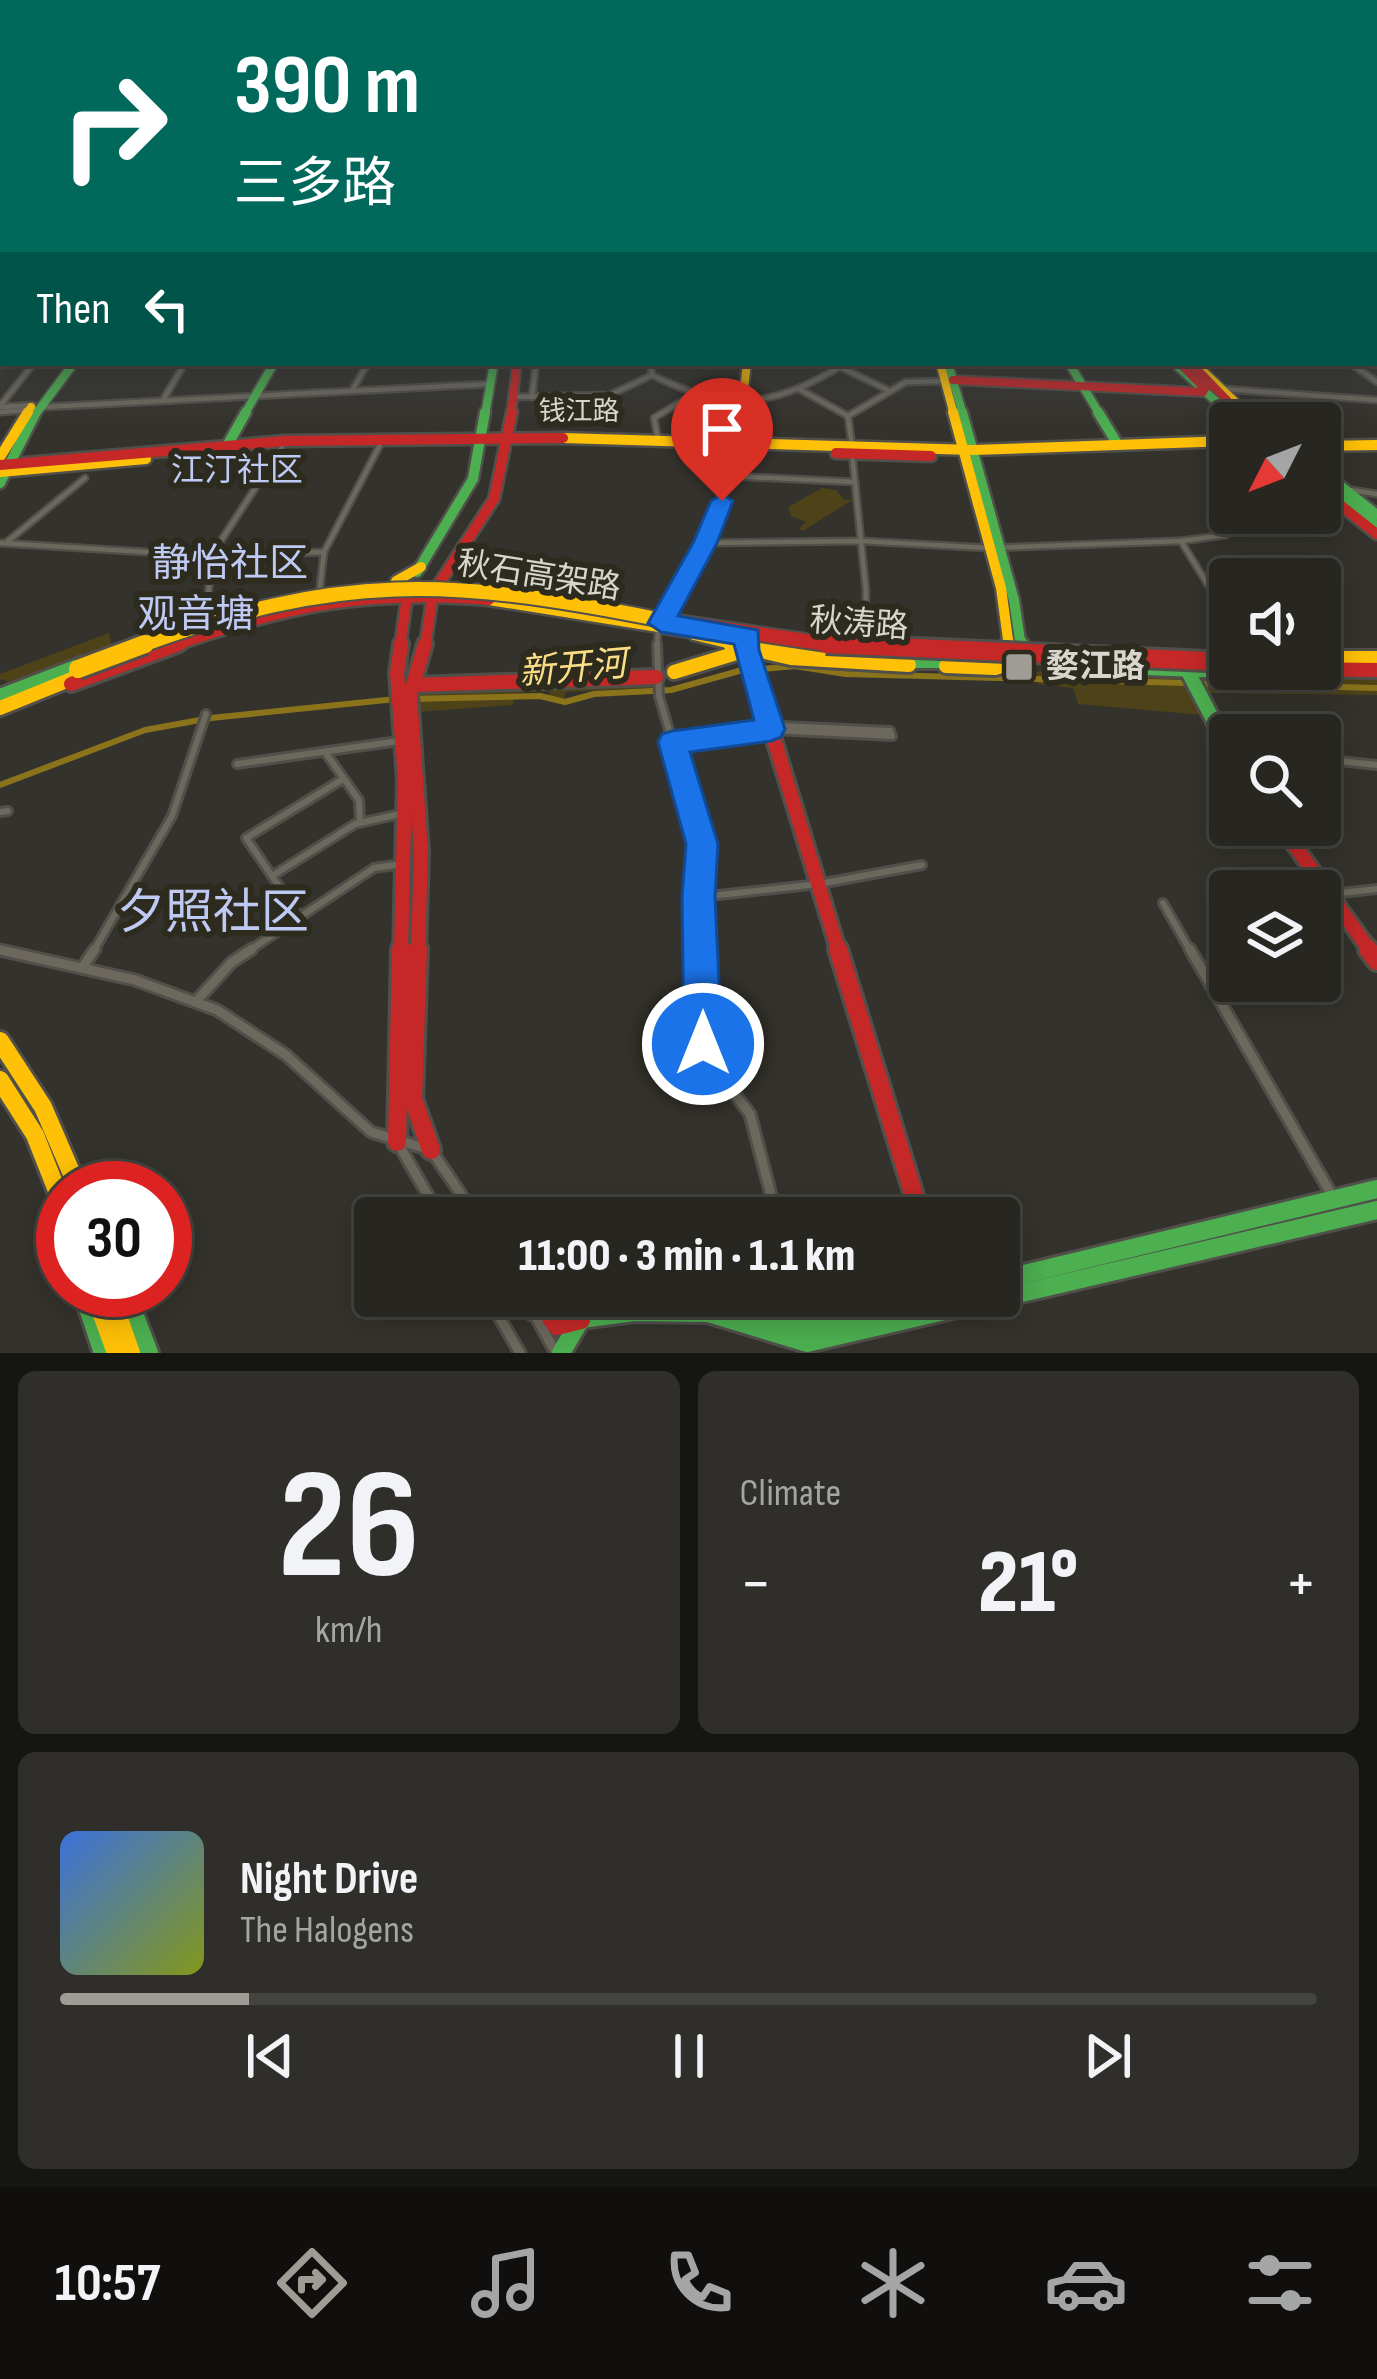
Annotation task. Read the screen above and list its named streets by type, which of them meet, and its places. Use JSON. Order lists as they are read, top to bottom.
{
  "streets": {
    "main road": ["钱江路", "秋石高架路", "秋涛路"]
  },
  "crossings": [
    ["秋石高架路", "秋涛路"]
  ],
  "districts": [
    "江汀社区",
    "静怡社区",
    "观音塘",
    "夕照社区"
  ],
  "water": ["新开河"],
  "places": {
    "transit": ["婺江路"]
  },
  "north": "bottom left",
  "page": {
    "turn": ["390 m", "三多路"],
    "then": "Then",
    "limit": "30",
    "trip": "11:00 · 3 min · 1.1 km",
    "tile": [
      ["26", "km/h"],
      "Climate"
    ],
    "heat": ["−", "21°", "+"],
    "song": ["Night Drive", "The Halogens"],
    "tabs": "10:57"
  }
}
